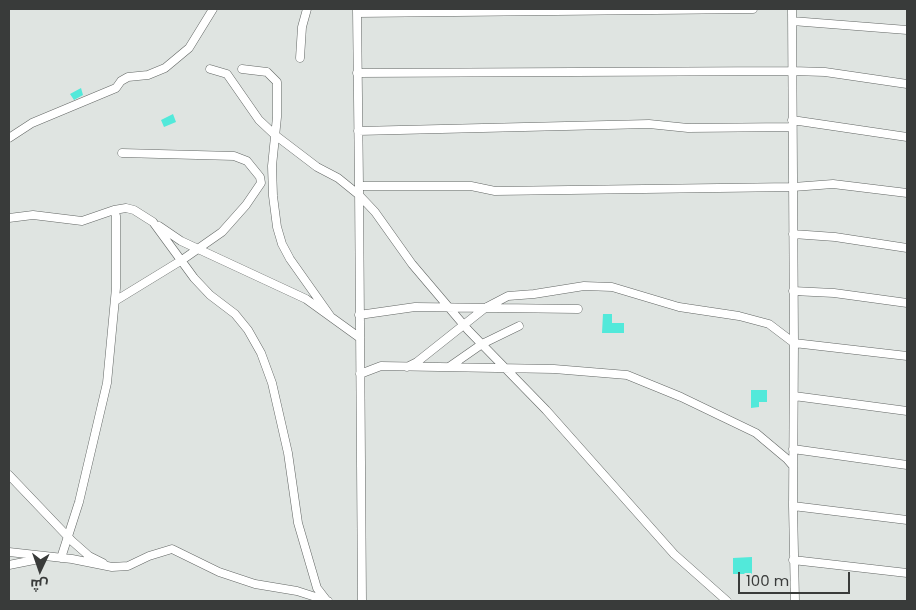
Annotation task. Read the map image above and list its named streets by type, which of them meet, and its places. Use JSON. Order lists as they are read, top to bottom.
{
  "scale_bar": "100 m",
  "north": "bottom"
}
